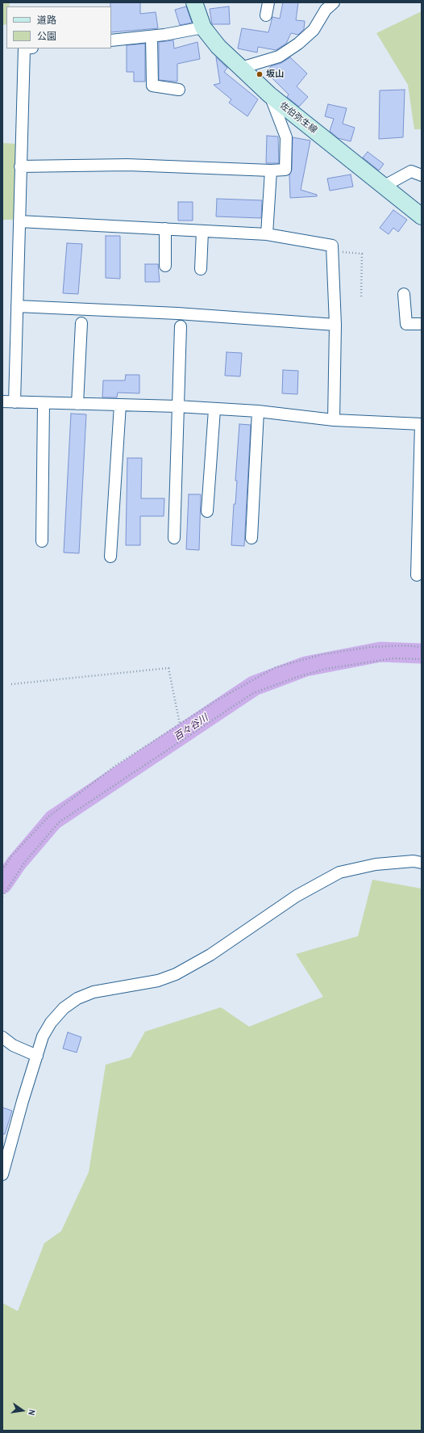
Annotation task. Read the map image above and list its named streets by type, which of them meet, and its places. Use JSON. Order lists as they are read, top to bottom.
{
  "streets": {
    "main road": ["佐伯弥生線"]
  },
  "water": ["百々谷川"],
  "places": ["坂山"],
  "legend": ["道路", "公園"],
  "north": "right"
}
